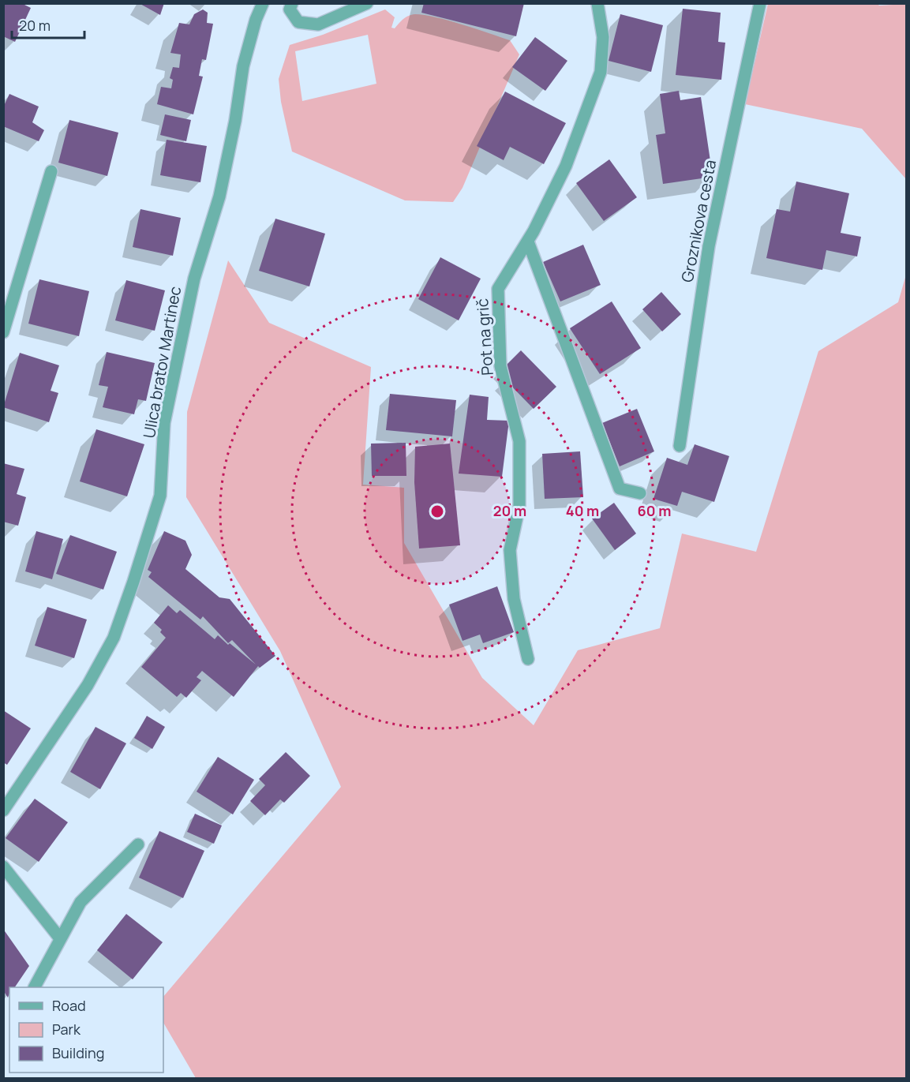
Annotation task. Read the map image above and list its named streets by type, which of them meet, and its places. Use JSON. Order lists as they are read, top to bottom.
{
  "streets": {
    "street": ["Groznikova cesta", "Pot na grič", "Ulica bratov Martinec"]
  },
  "legend": ["Road", "Park", "Building"],
  "scale_bar": "20 m",
  "rings": ["20 m", "40 m", "60 m"]
}
